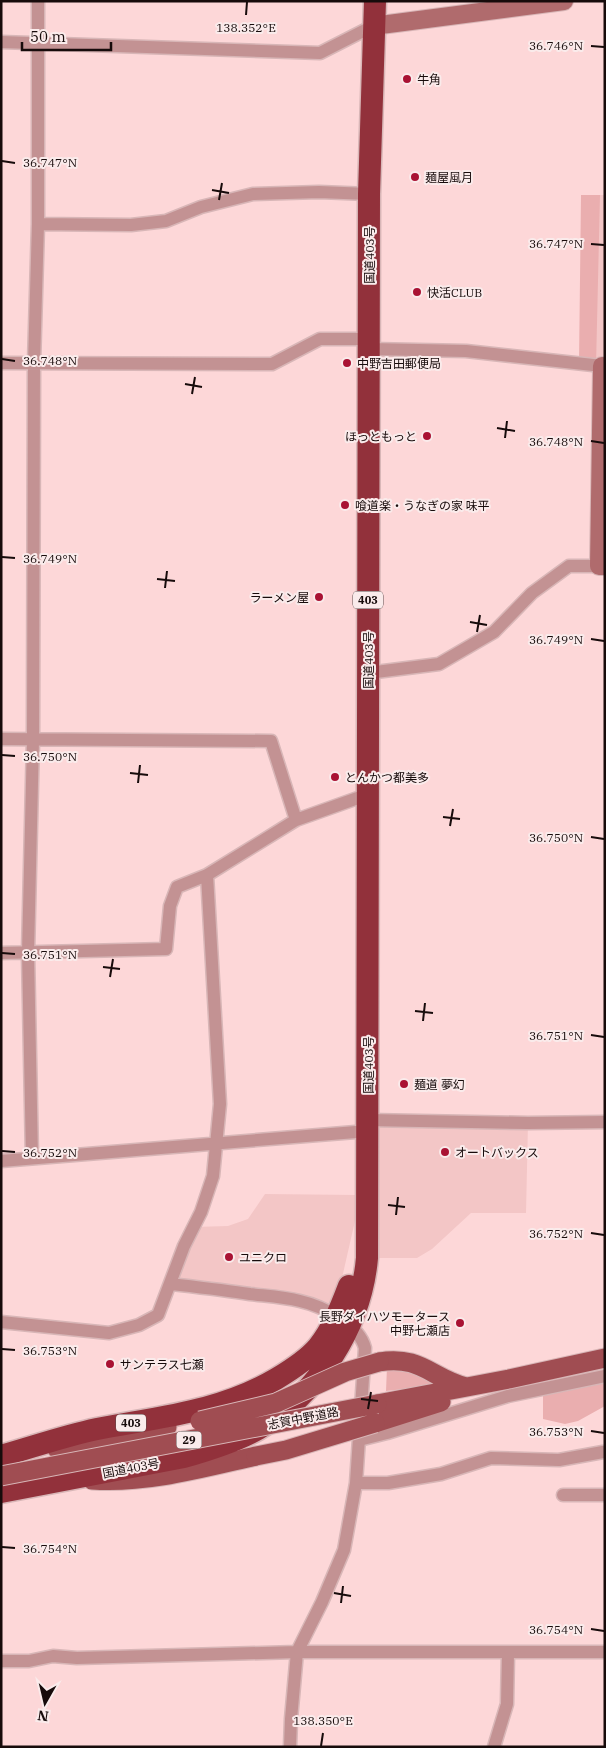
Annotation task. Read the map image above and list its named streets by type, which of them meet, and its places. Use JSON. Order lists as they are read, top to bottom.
{
  "streets": {
    "highway": ["国道403号", "403"],
    "main road": ["志賀中野道路", "29"]
  },
  "crossings": [
    ["国道403号", "29"],
    ["志賀中野道路", "29"]
  ],
  "places": [
    "牛角",
    "麺屋風月",
    "快活CLUB",
    "中野吉田郵便局",
    "ほっともっと",
    "喰道楽・うなぎの家 味平",
    "ラーメン屋",
    "とんかつ都美多",
    "麺道 夢幻",
    "オートバックス",
    "ユニクロ",
    "長野ダイハツモータース 中野七瀬店",
    "サンテラス七瀬"
  ],
  "scale_bar": "50 m",
  "north": "bottom",
  "coordinates": [
    "138.352°E",
    "36.746°N",
    "36.747°N",
    "36.748°N",
    "36.749°N",
    "36.750°N",
    "36.751°N",
    "36.752°N",
    "36.753°N",
    "36.754°N",
    "138.350°E"
  ]
}
